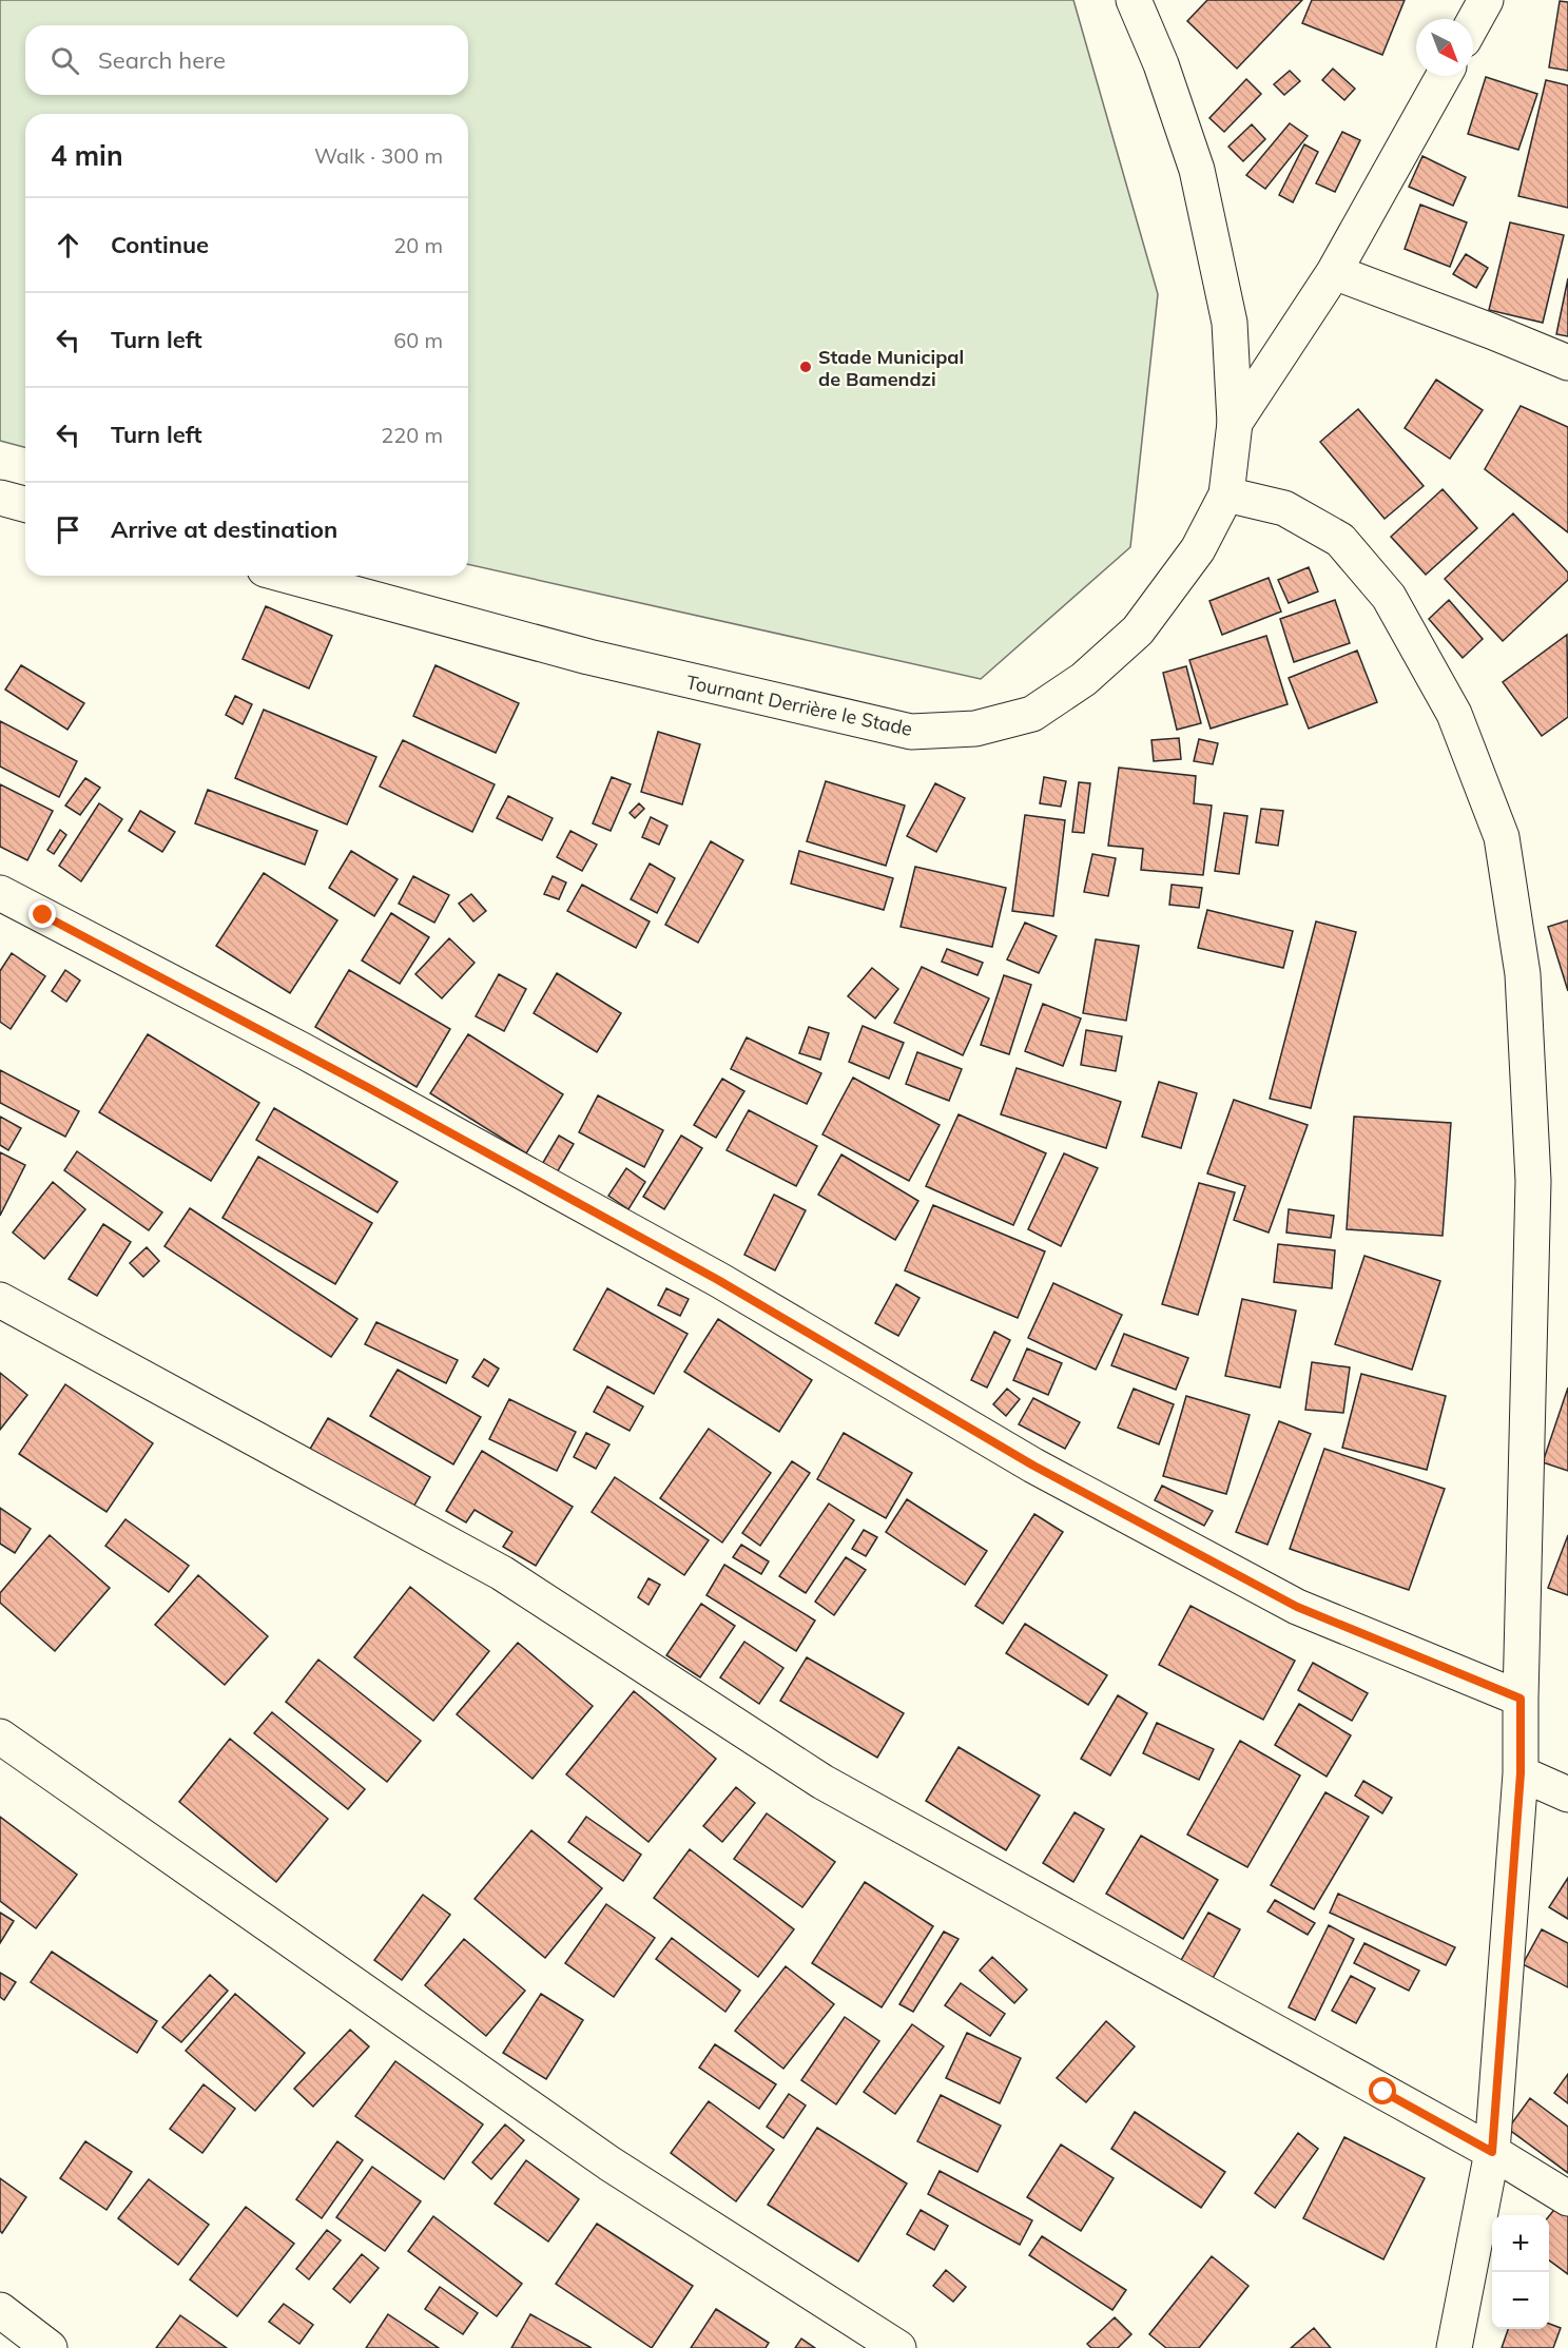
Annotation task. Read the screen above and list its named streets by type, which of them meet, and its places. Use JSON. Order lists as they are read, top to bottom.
{
  "streets": {
    "street": ["Tournant Derrière le Stade"]
  },
  "places": ["Stade Municipal de Bamendzi"],
  "north": "bottom right",
  "page": {
    "search": "Search here",
    "heading": ["4 min", "Walk · 300 m"],
    "list": [
      ["Continue", "20 m"],
      ["Turn left", "60 m"],
      ["Turn left", "220 m"],
      "Arrive at destination"
    ],
    "map_buttons": ["+", "−"]
  }
}
